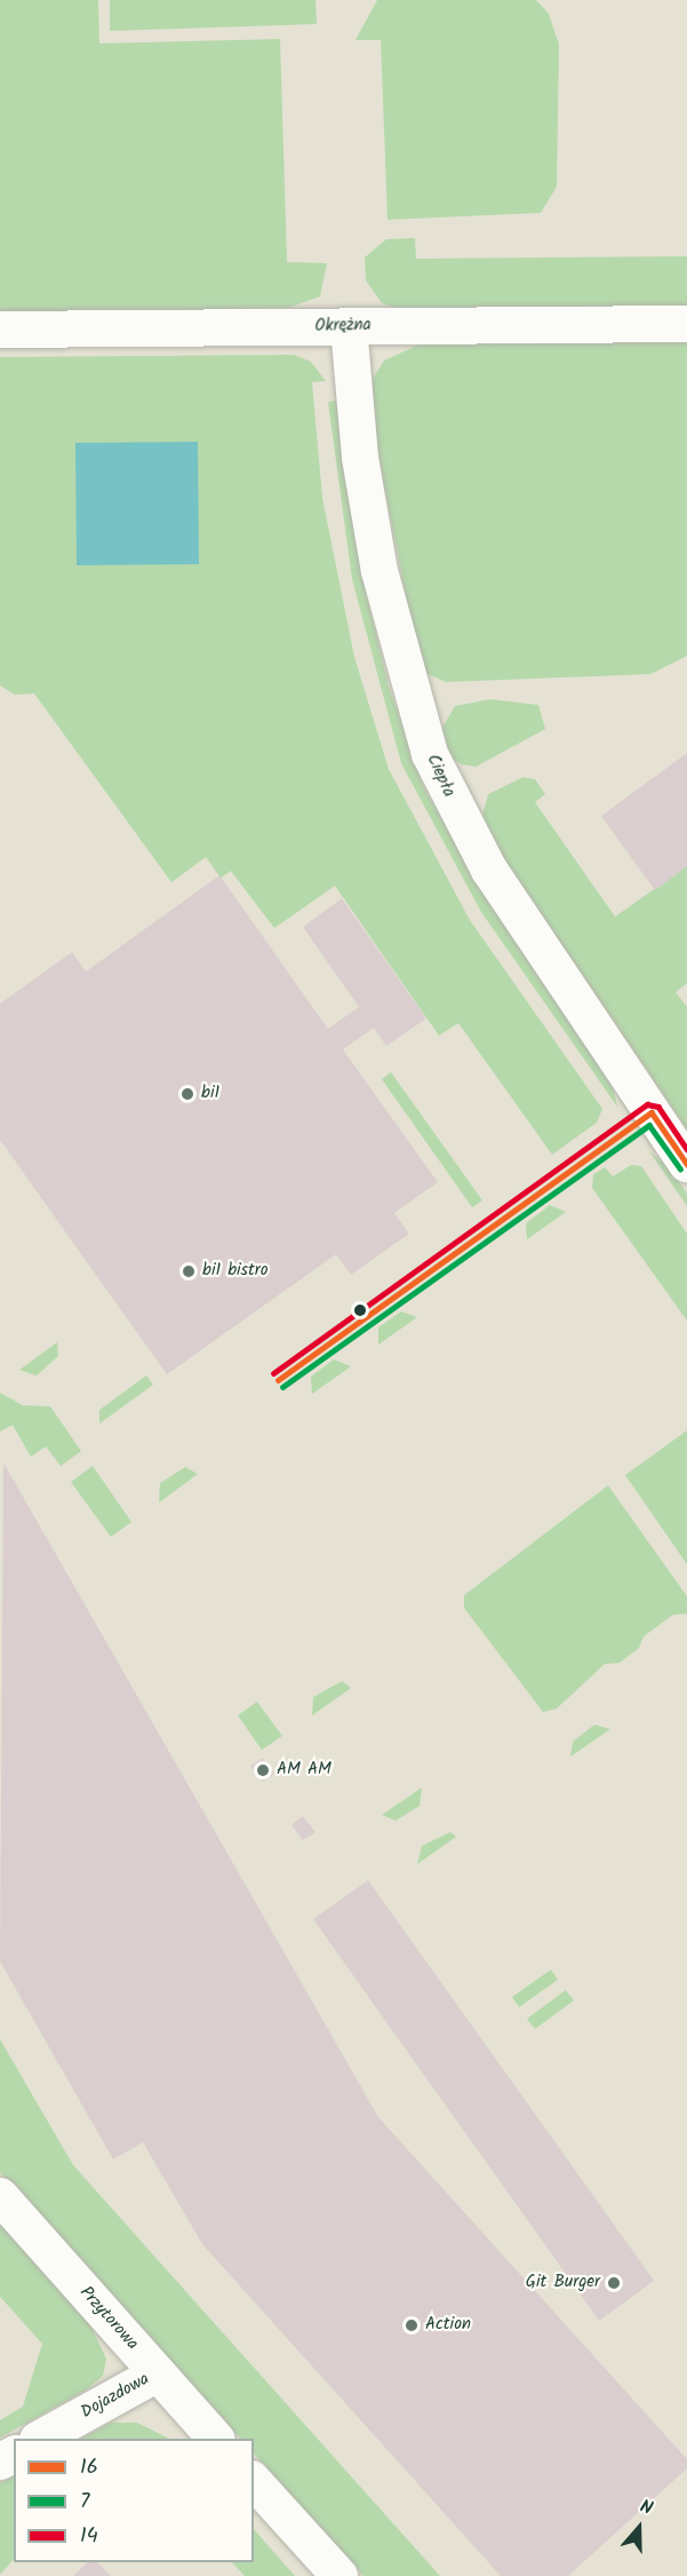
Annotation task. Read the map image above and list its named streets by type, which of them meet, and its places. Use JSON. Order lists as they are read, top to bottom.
{
  "streets": {
    "street": [
      "Okrężna",
      "Ciepła",
      "Przytorowa",
      "Dojazdowa"
    ]
  },
  "crossings": [
    ["Okrężna", "Ciepła"],
    ["Przytorowa", "Dojazdowa"]
  ],
  "places": [
    "bi1",
    "bi1 bistro",
    "AM AM",
    "Git Burger",
    "Action"
  ],
  "lines": ["transit line 14", "transit line 16", "transit line 7"],
  "legend": ["16", "7", "14"],
  "north": "top"
}
